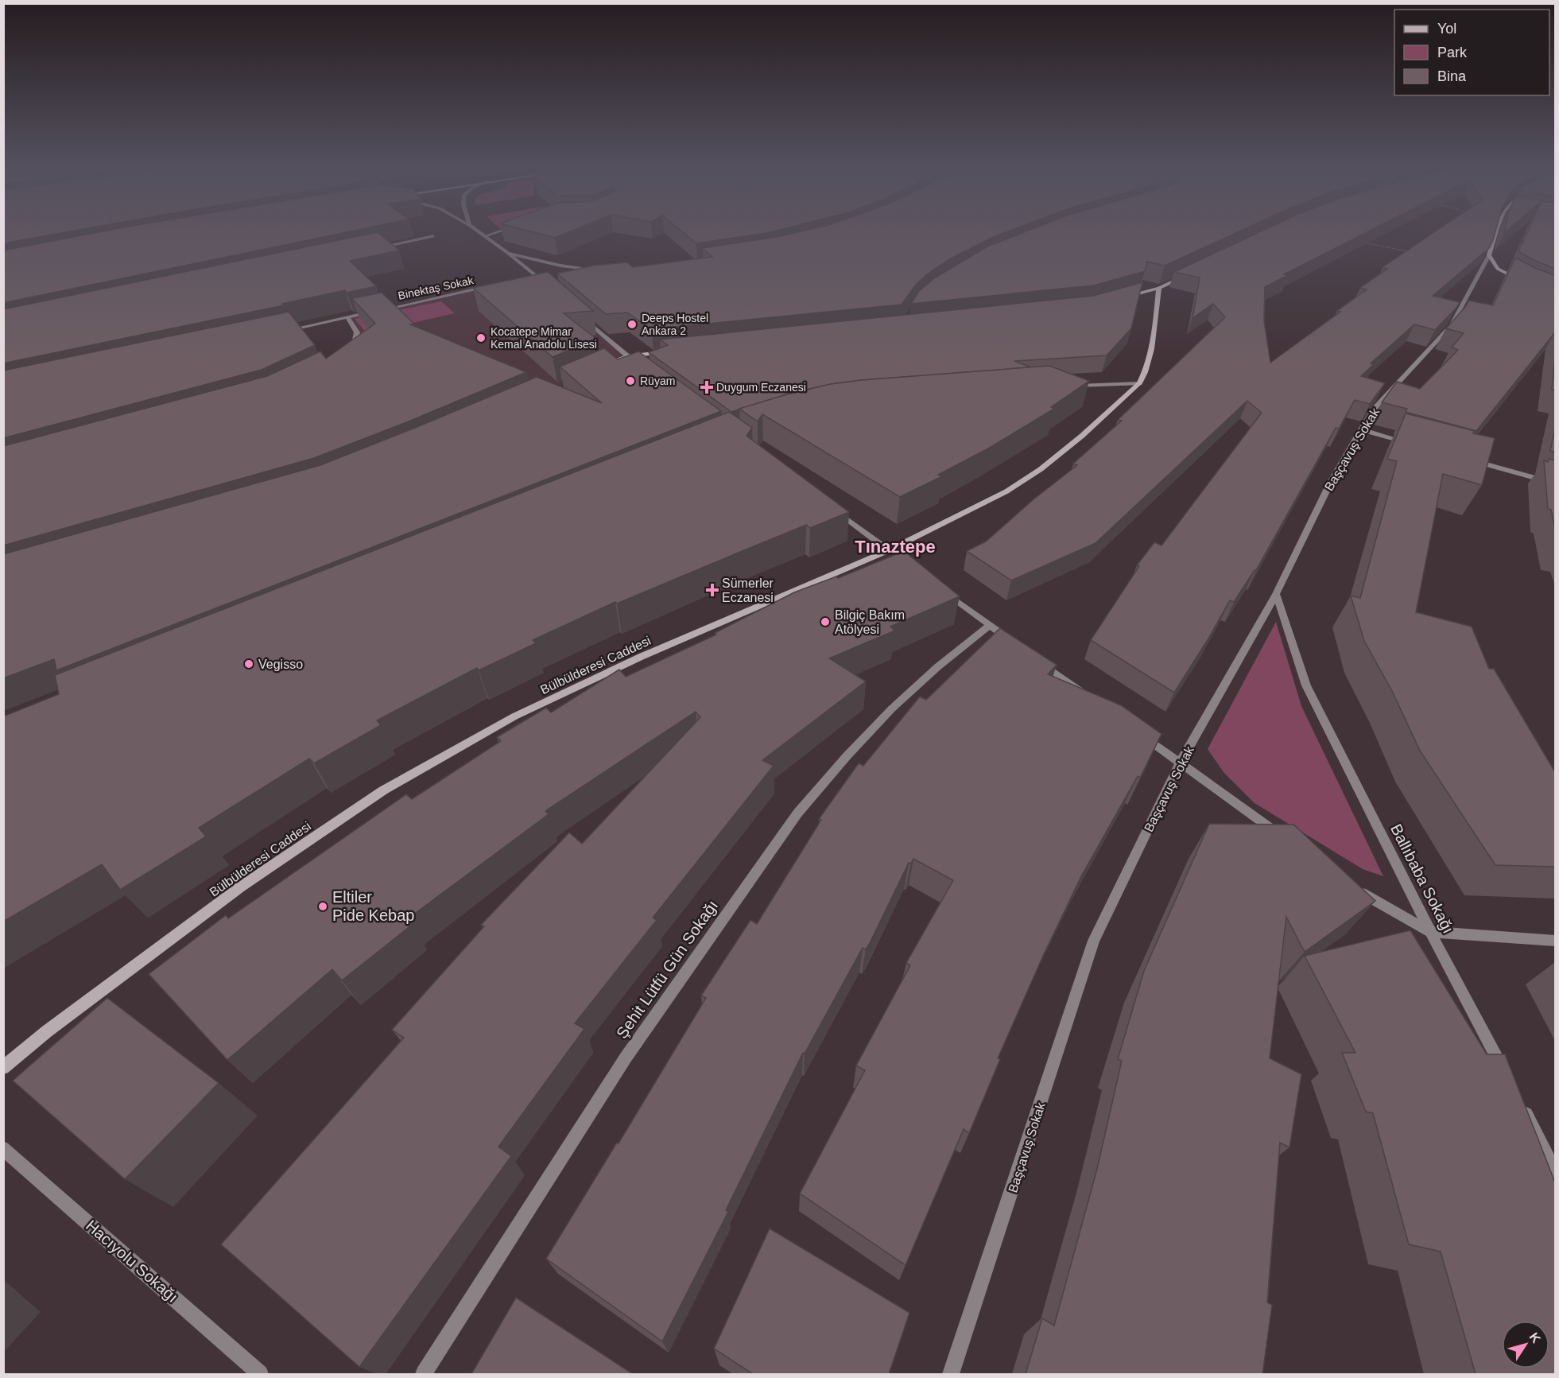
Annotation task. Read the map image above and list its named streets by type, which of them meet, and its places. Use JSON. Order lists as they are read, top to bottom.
{
  "streets": {
    "main road": ["Bülbülderesi Caddesi"],
    "street": [
      "Binektaş Sokak",
      "Başçavuş Sokak",
      "Ballıbaba Sokağı",
      "Şehit Lütfü Gün Sokağı",
      "Hacıyolu Sokağı"
    ]
  },
  "crossings": [
    ["Başçavuş Sokak", "Ballıbaba Sokağı"]
  ],
  "districts": ["Tınaztepe"],
  "places": {
    "other": [
      "Deeps Hostel Ankara 2",
      "Kocatepe Mimar Kemal Anadolu Lisesi",
      "Rüyam",
      "Bilgiç Bakım Atölyesi",
      "Vegisso",
      "Eltiler Pide Kebap"
    ],
    "health": ["Duygum Eczanesi", "Sümerler Eczanesi"]
  },
  "legend": ["Yol", "Park", "Bina"],
  "north": "top right"
}
